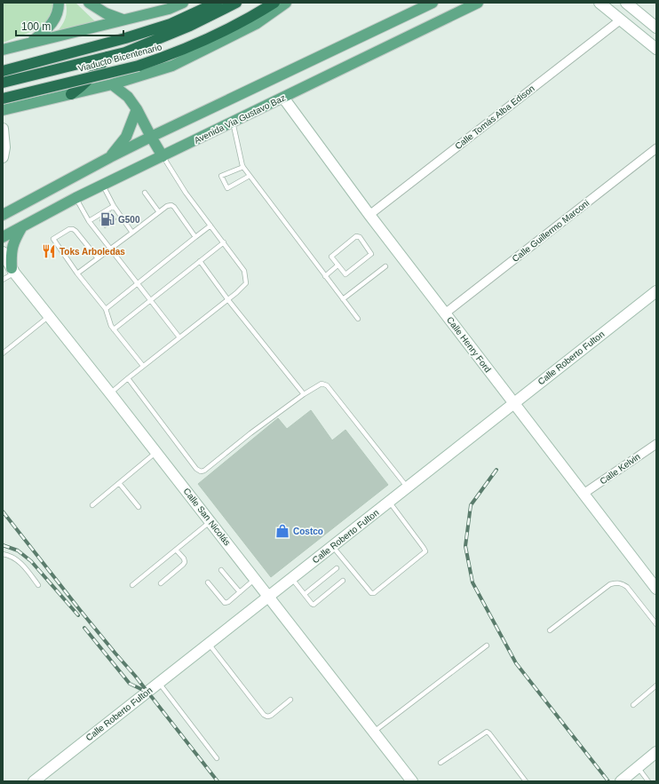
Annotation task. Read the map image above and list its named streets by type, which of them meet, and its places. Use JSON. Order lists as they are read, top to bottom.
{
  "streets": {
    "highway": ["Viaducto Bicentenario"],
    "main road": ["Avenida Via Gustavo Baz"],
    "street": [
      "Calle Tomás Alba Edison",
      "Calle Guillermo Marconi",
      "Calle Henry Ford",
      "Calle Roberto Fulton",
      "Calle Kelvin",
      "Calle San Nicolás"
    ]
  },
  "crossings": [
    ["Calle Tomás Alba Edison", "Calle Henry Ford"],
    ["Avenida Via Gustavo Baz", "Calle Henry Ford"],
    ["Calle Guillermo Marconi", "Calle Henry Ford"],
    ["Calle Henry Ford", "Calle Roberto Fulton"],
    ["Calle Henry Ford", "Calle Kelvin"],
    ["Calle Roberto Fulton", "Calle San Nicolás"]
  ],
  "places": {
    "fuel station": ["G500"],
    "restaurant": ["Toks Arboledas"],
    "shop": ["Costco"]
  },
  "scale_bar": "100 m"
}
